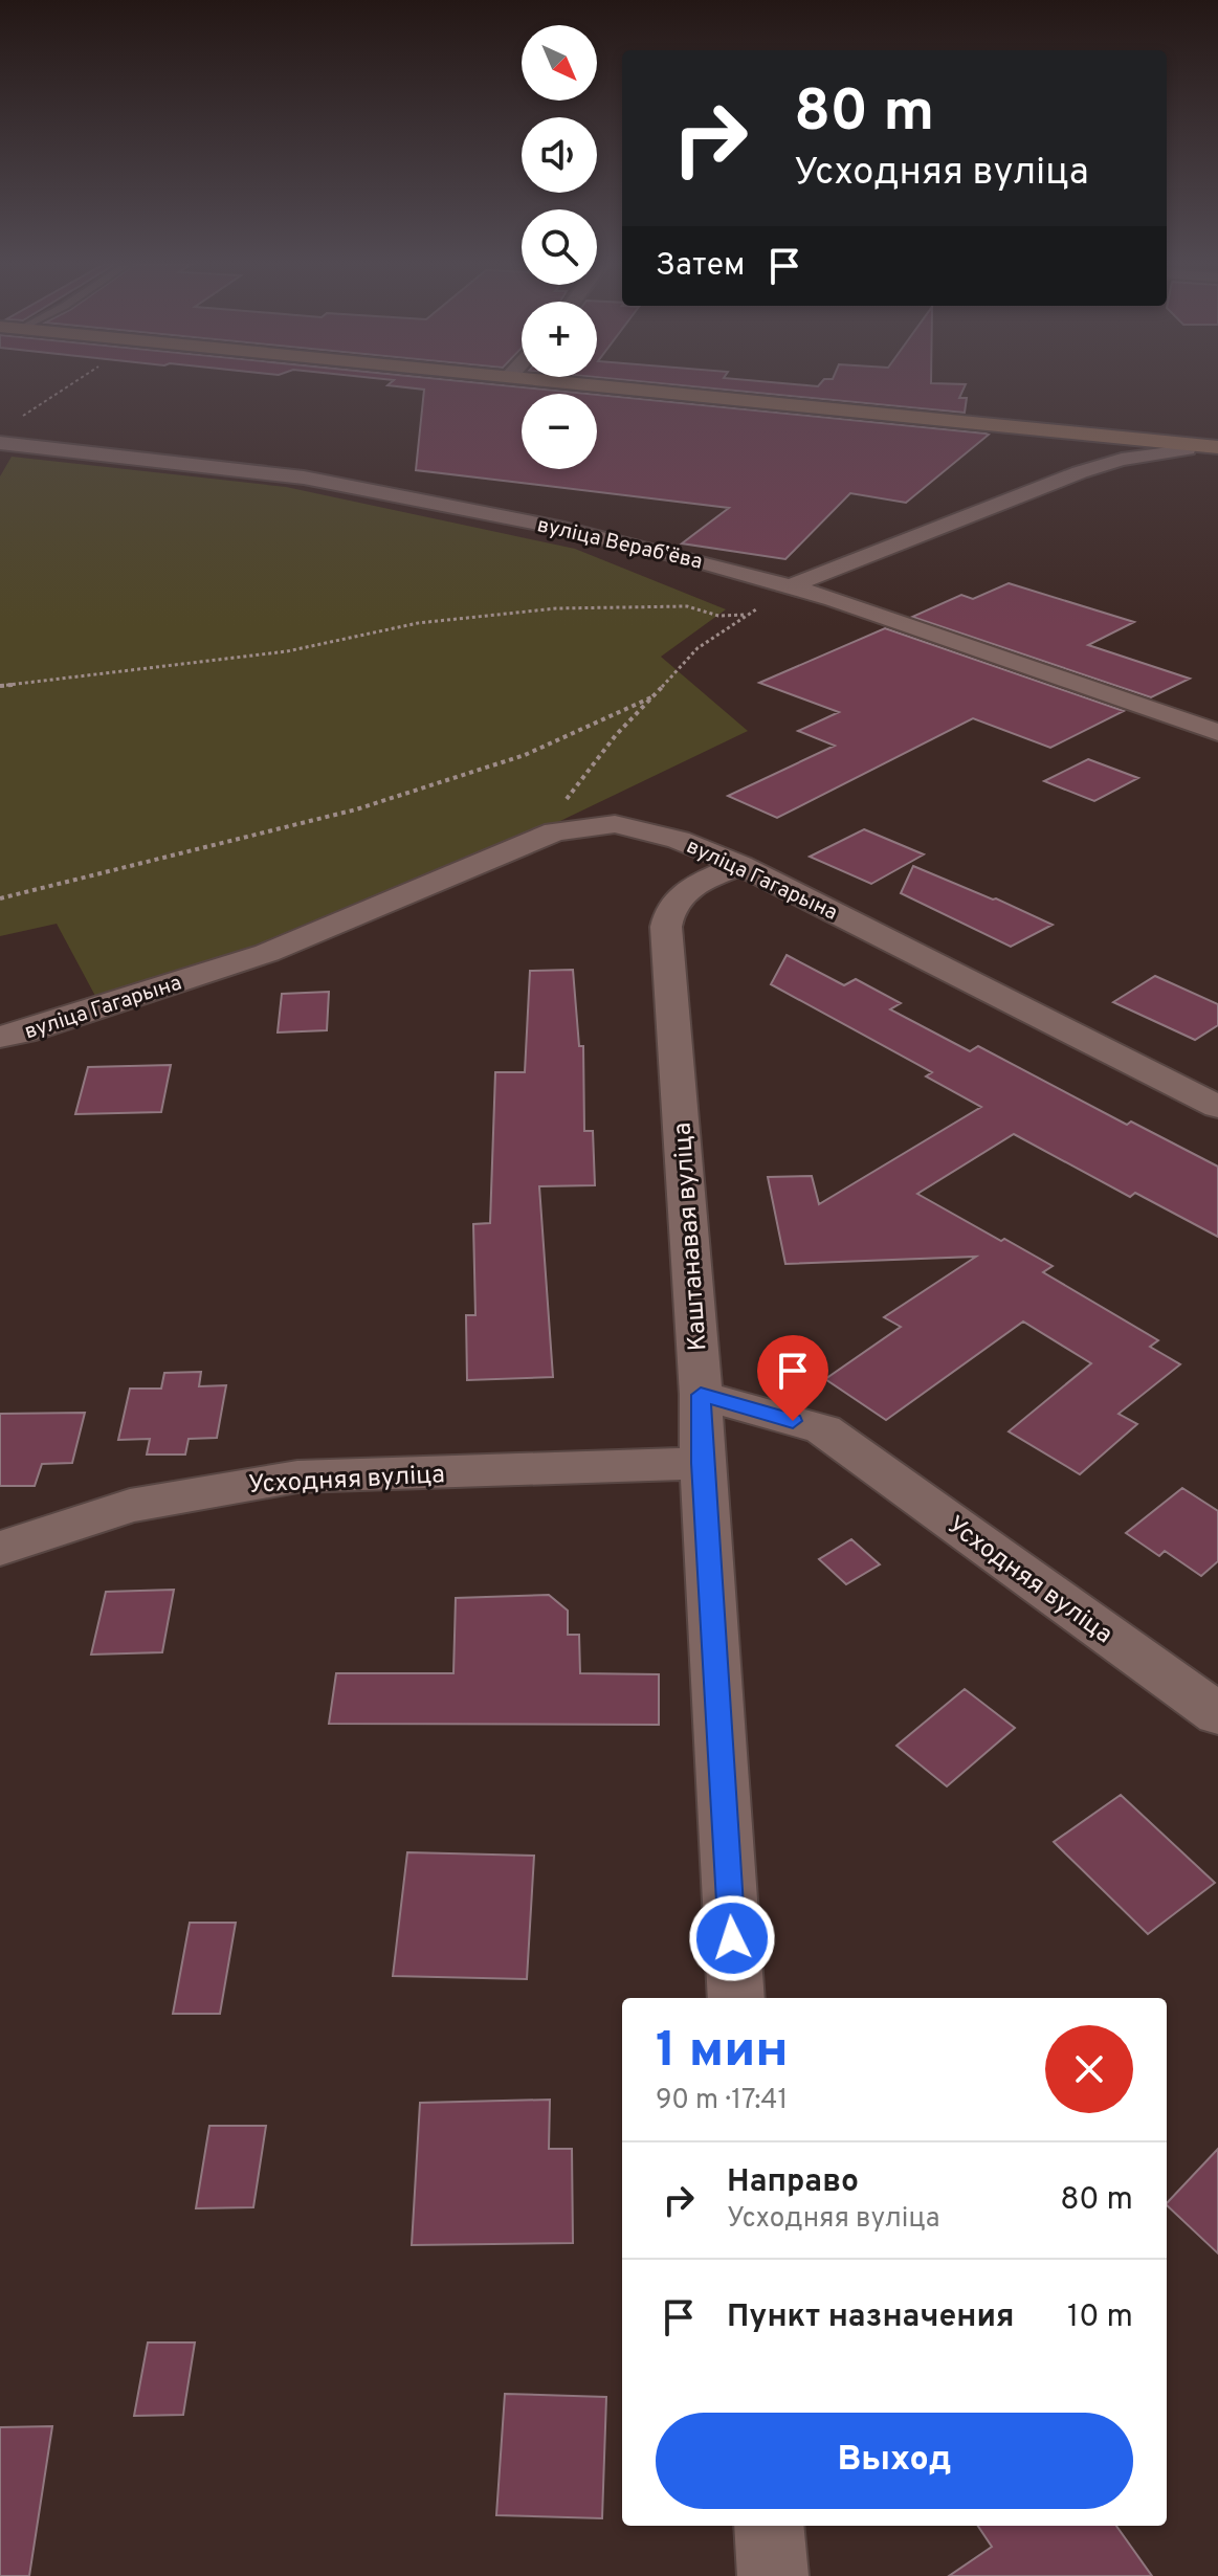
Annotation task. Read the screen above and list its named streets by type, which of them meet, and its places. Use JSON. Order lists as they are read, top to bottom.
{
  "streets": {
    "street": [
      "вуліца Верабʼёва",
      "вуліца Гагарына",
      "Каштанавая вуліца",
      "Усходняя вуліца"
    ]
  },
  "crossings": [
    ["вуліца Гагарына", "Каштанавая вуліца"],
    ["Каштанавая вуліца", "Усходняя вуліца"]
  ],
  "north": "bottom right",
  "page": {
    "map_buttons": ["+", "−"],
    "turn": ["80 m", "Усходняя вуліца"],
    "then": "Затем",
    "heading": ["1 мин", "90 m · 17:41"],
    "list": [
      {
        "name": "Направо",
        "note": "Усходняя вуліца",
        "value": "80 m"
      },
      {
        "name": "Пункт назначения",
        "value": "10 m"
      }
    ],
    "buttons": "Выход"
  }
}
